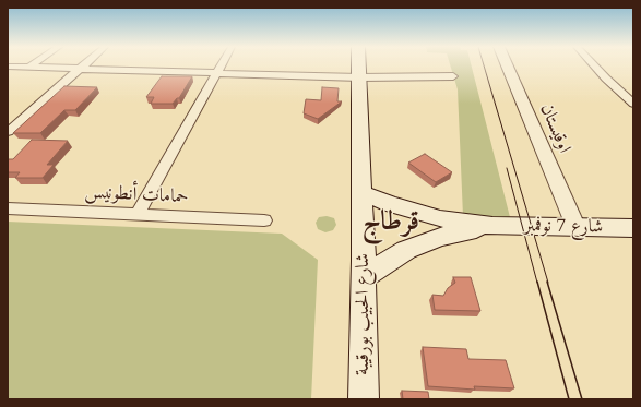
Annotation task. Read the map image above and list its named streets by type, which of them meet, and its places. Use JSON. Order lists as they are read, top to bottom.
{
  "streets": {
    "main road": ["شارع 7 نوفمبر", "شارع الحبيب بورقيبة"],
    "street": ["اوقيستان", "حمامات أنطونيس"]
  },
  "crossings": [
    ["اوقيستان", "شارع 7 نوفمبر"],
    ["شارع 7 نوفمبر", "شارع الحبيب بورقيبة"]
  ],
  "districts": ["قرطاج"]
}
